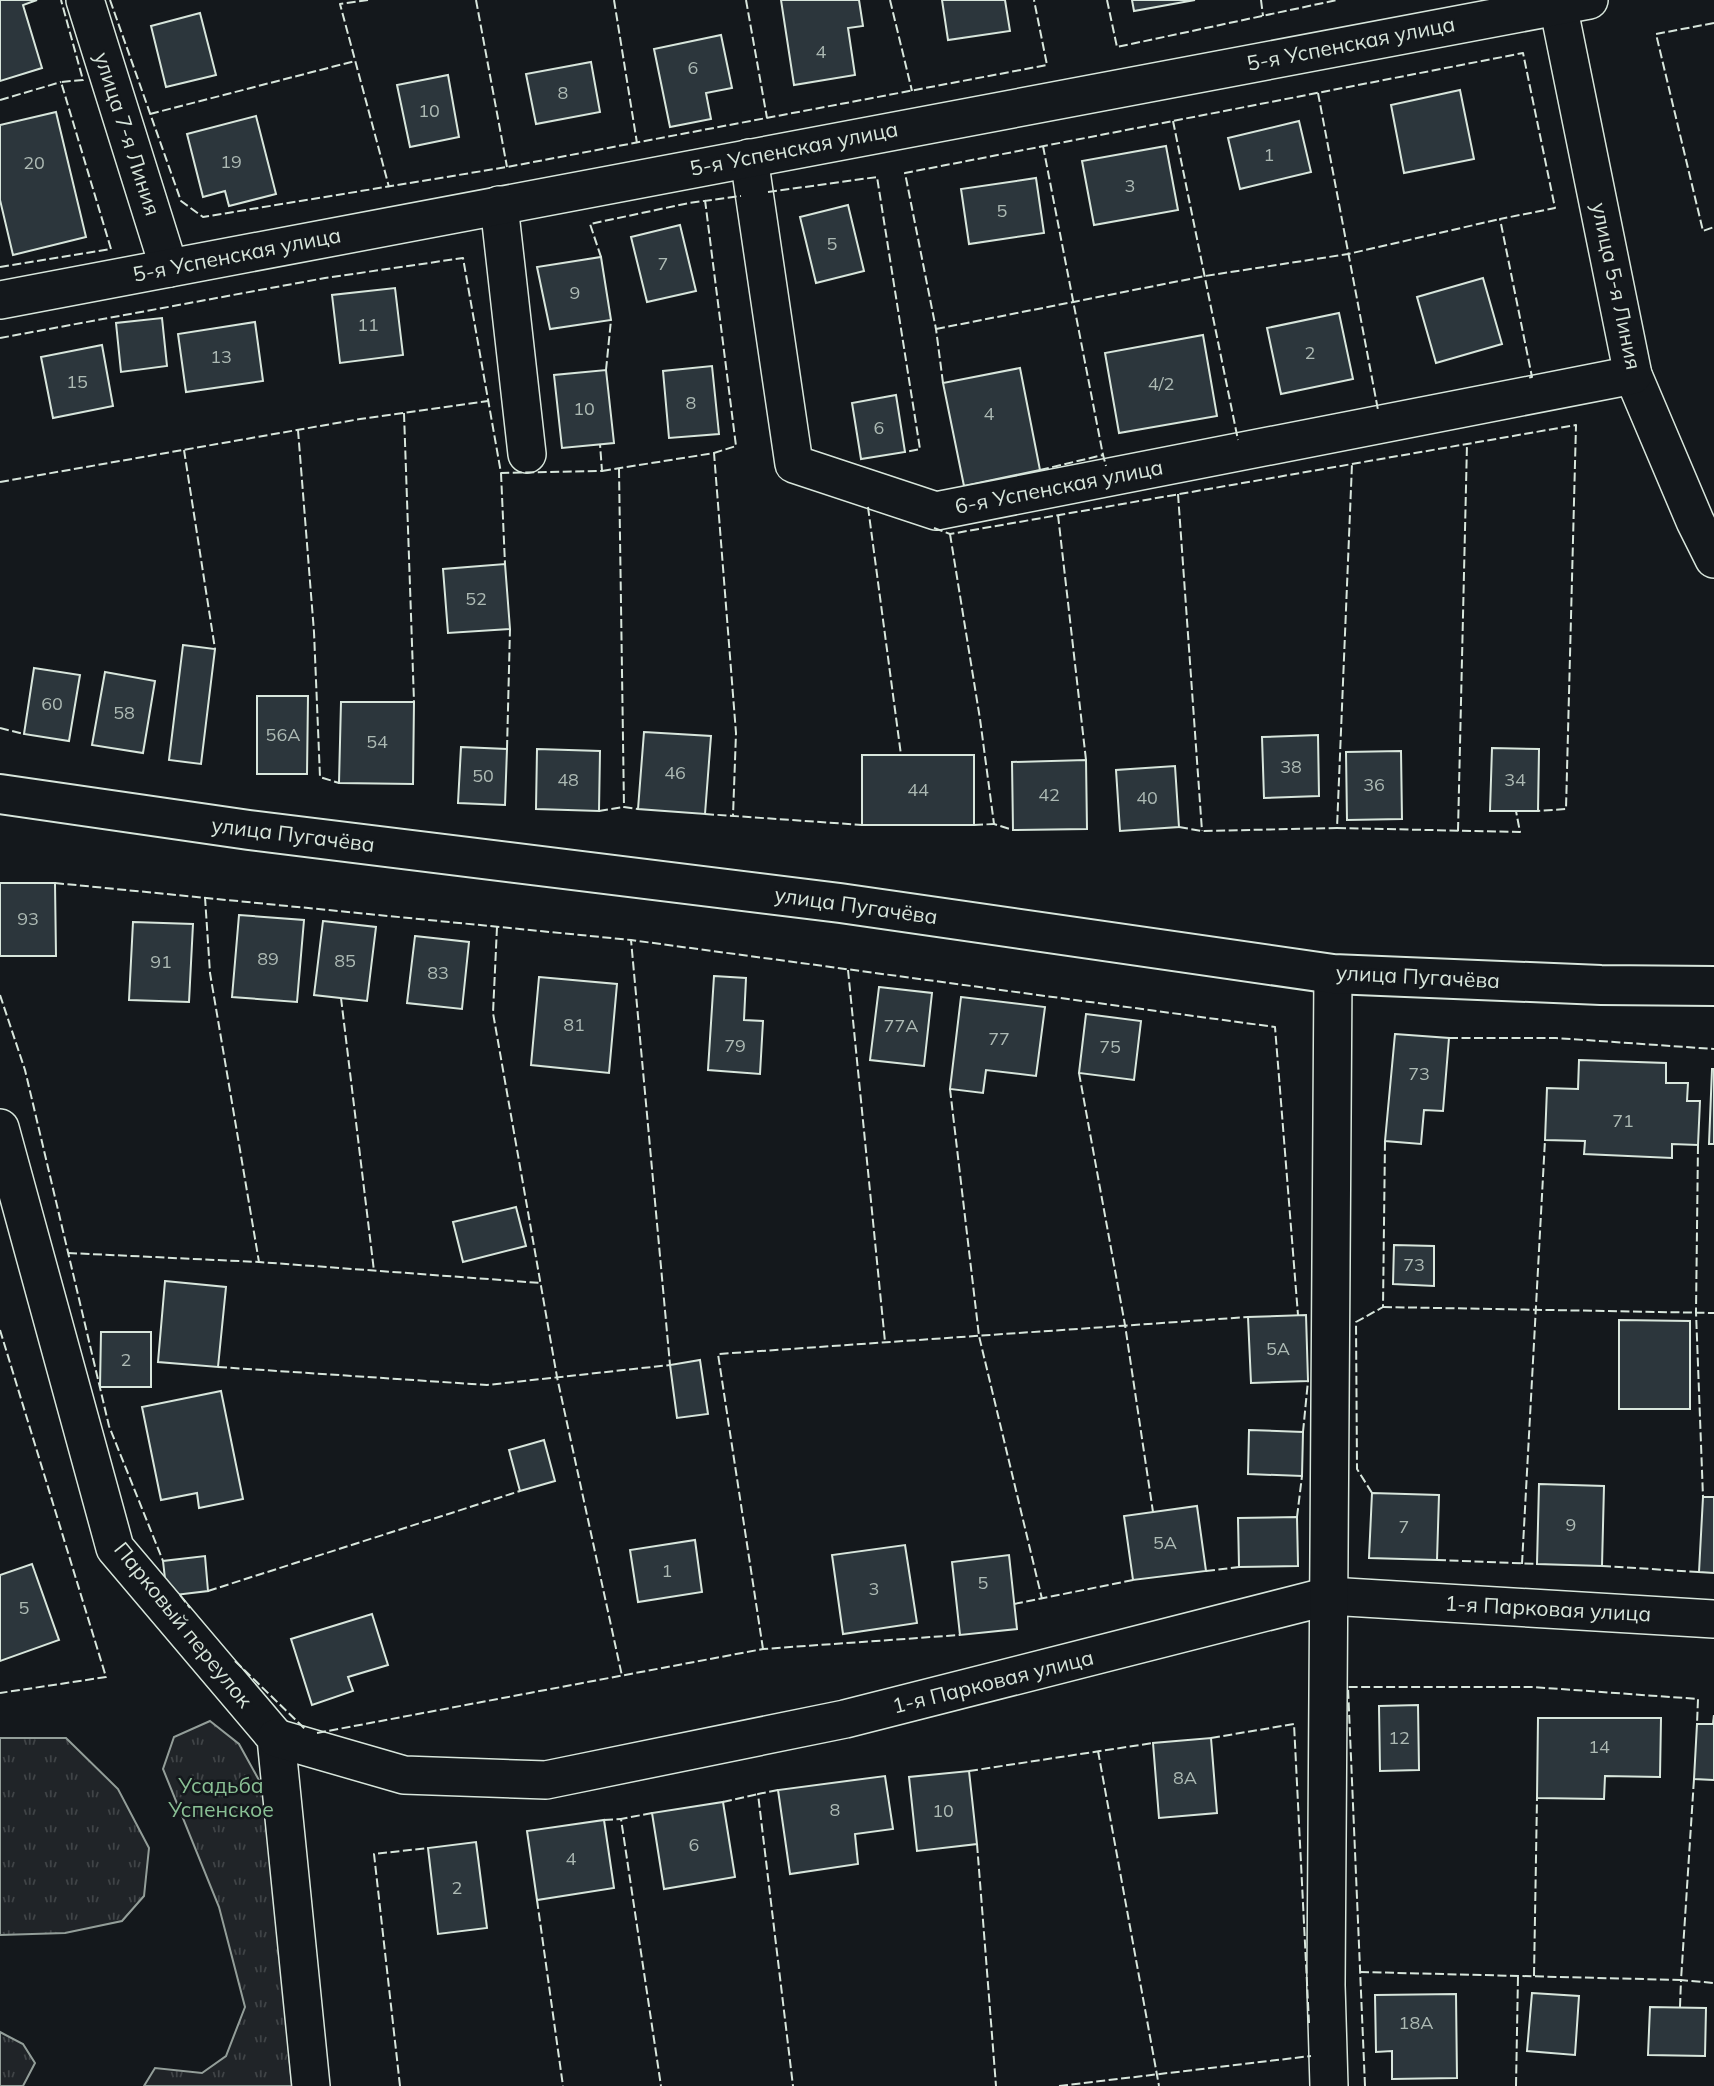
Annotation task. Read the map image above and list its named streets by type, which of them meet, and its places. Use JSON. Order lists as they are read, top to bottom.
{
  "streets": {
    "street": [
      "5-я Успенская улица",
      "улица 7-я Линия",
      "улица 5-я Линия",
      "6-я Успенская улица",
      "улица Пугачёва",
      "1-я Парковая улица",
      "Парковый переулок"
    ]
  },
  "crossings": [
    ["5-я Успенская улица", "улица 7-я Линия"],
    ["5-я Успенская улица", "улица 5-я Линия"],
    ["5-я Успенская улица", "6-я Успенская улица"],
    ["улица 5-я Линия", "6-я Успенская улица"],
    ["1-я Парковая улица", "Парковый переулок"]
  ],
  "parks": ["Усадьба Успенское"],
  "house_numbers": [
    "4",
    "6",
    "8",
    "10",
    "1",
    "19",
    "20",
    "3",
    "5",
    "5",
    "7",
    "9",
    "11",
    "2",
    "13",
    "15",
    "4/2",
    "8",
    "10",
    "4",
    "6",
    "52",
    "60",
    "58",
    "56А",
    "54",
    "38",
    "46",
    "50",
    "48",
    "34",
    "36",
    "44",
    "42",
    "40",
    "93",
    "89",
    "85",
    "91",
    "83",
    "81",
    "77А",
    "77",
    "79",
    "75",
    "73",
    "71",
    "73",
    "5А",
    "2",
    "9",
    "7",
    "5А",
    "1",
    "5",
    "3",
    "5",
    "12",
    "14",
    "8А",
    "8",
    "10",
    "6",
    "4",
    "2",
    "18А"
  ]
}
